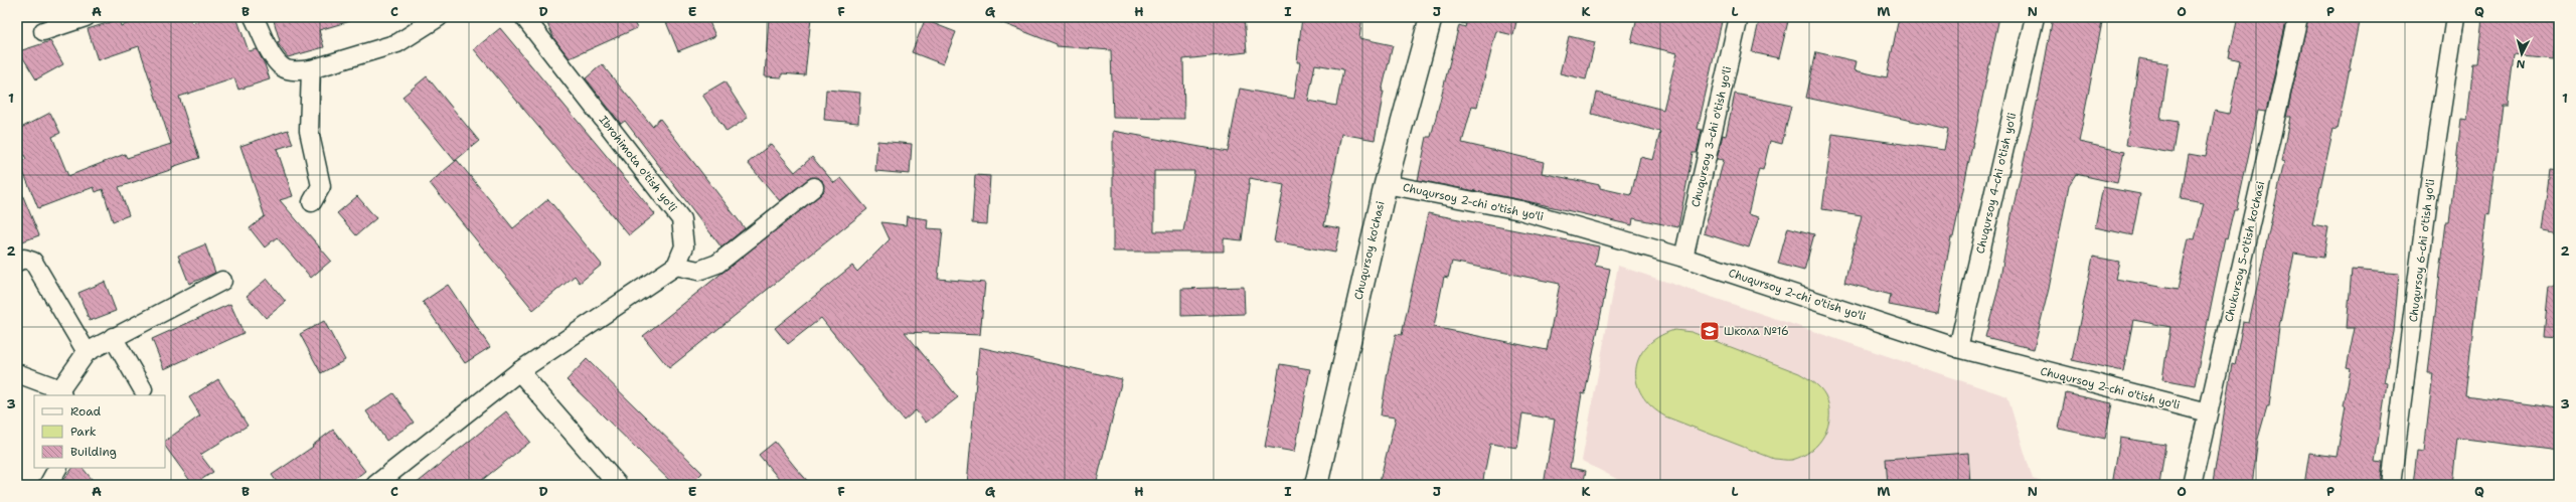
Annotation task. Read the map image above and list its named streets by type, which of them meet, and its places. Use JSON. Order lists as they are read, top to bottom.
{
  "streets": {
    "street": [
      "Chuqursoy 3-chi o'tish yo'li",
      "Ibrohimota o'tish yo'li",
      "Chuqursoy 4-chi o'tish yo'li",
      "Chuqursoy 2-chi o'tish yo'li",
      "Chuqursoy ko'chasi",
      "Chuqursoy 6-chi o'tish yo'li",
      "Chukursoy 5-o'tish ko'chasi"
    ]
  },
  "crossings": [
    ["Chuqursoy 3-chi o'tish yo'li", "Chuqursoy 2-chi o'tish yo'li"],
    ["Chuqursoy 4-chi o'tish yo'li", "Chuqursoy 2-chi o'tish yo'li"],
    ["Chuqursoy 2-chi o'tish yo'li", "Chuqursoy ko'chasi"],
    ["Chuqursoy 2-chi o'tish yo'li", "Chukursoy 5-o'tish ko'chasi"]
  ],
  "places": {
    "school or university": ["Школа №16"]
  },
  "legend": ["Road", "Park", "Building"],
  "north": "bottom",
  "grid": {
    "columns": [
      "A",
      "B",
      "C",
      "D",
      "E",
      "F",
      "G",
      "H",
      "I",
      "J",
      "K",
      "L",
      "M",
      "N",
      "O",
      "P",
      "Q"
    ],
    "rows": ["1", "2", "3"]
  }
}
